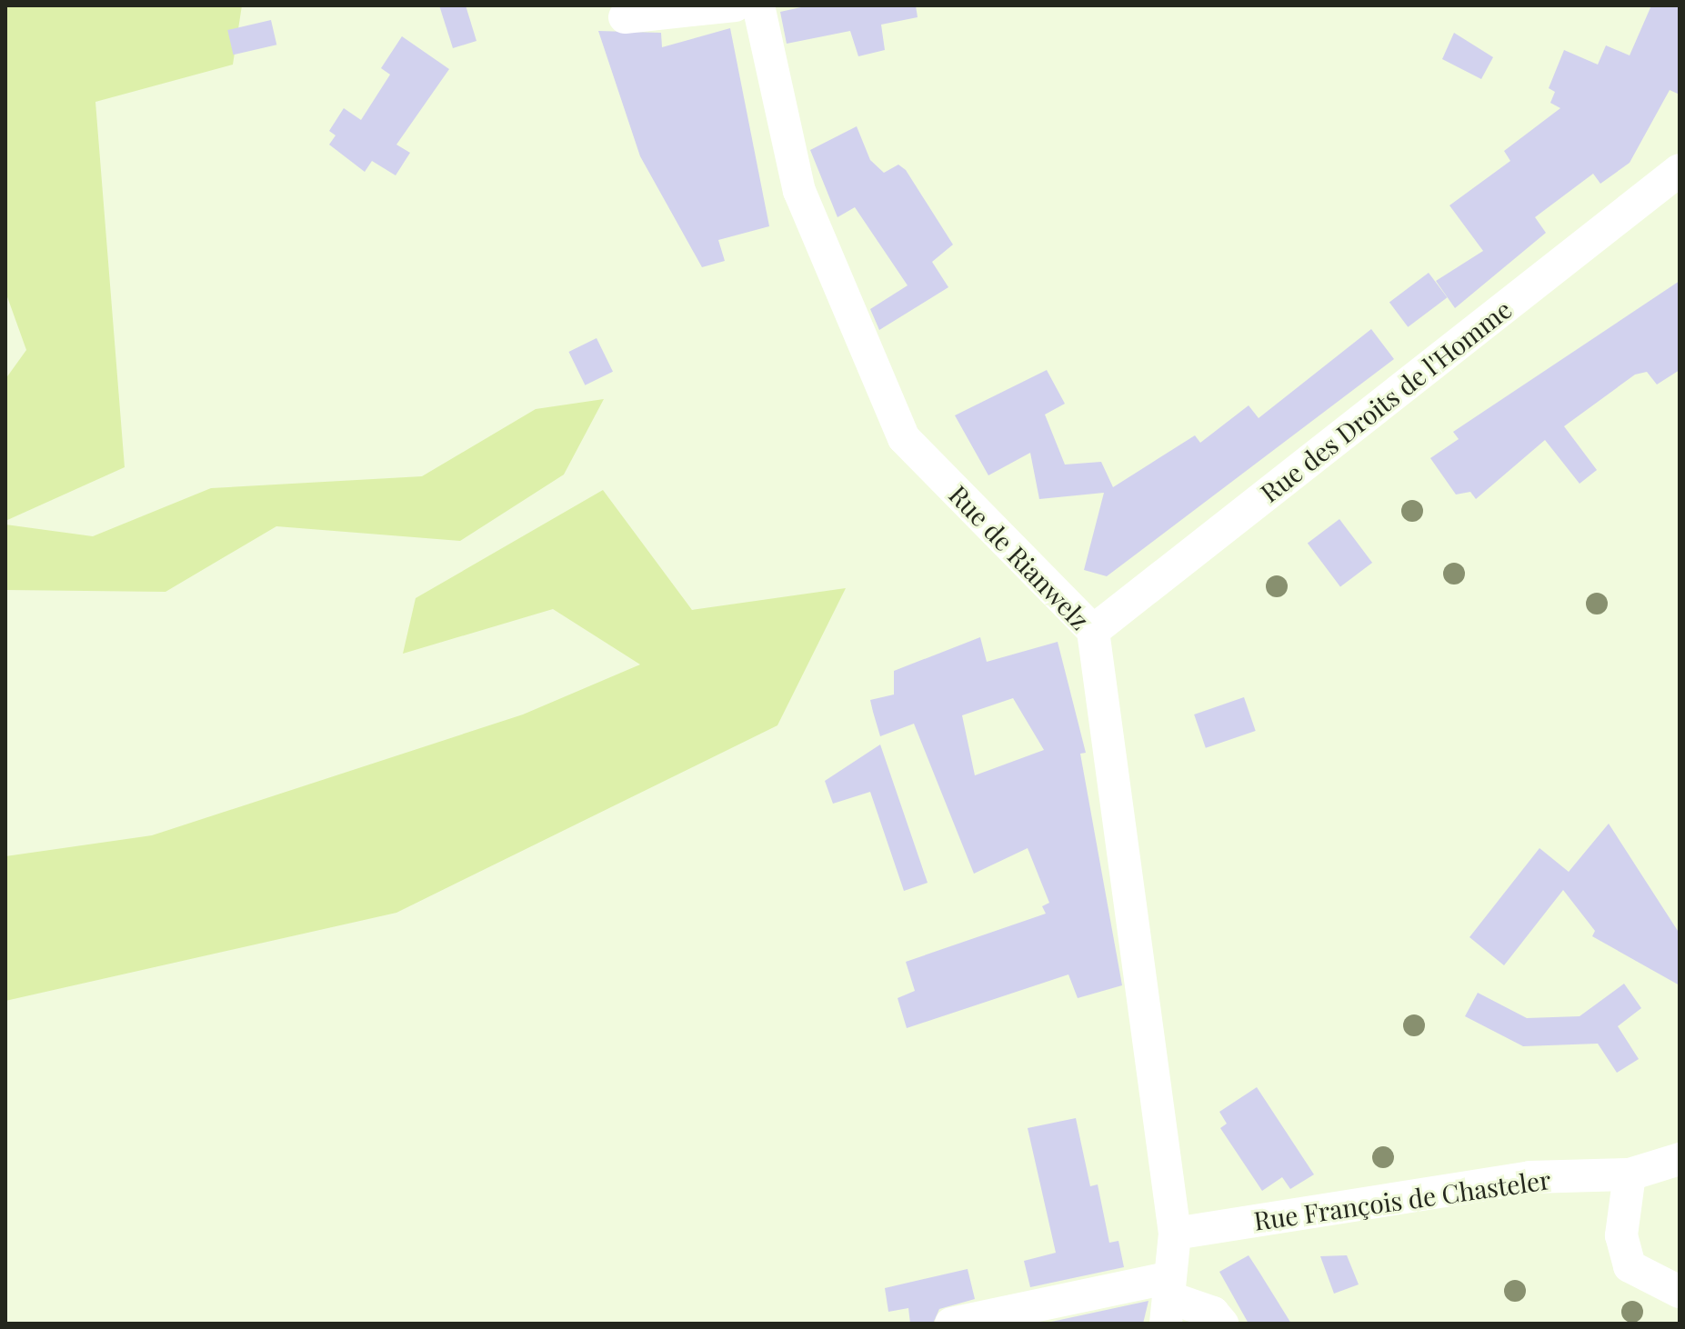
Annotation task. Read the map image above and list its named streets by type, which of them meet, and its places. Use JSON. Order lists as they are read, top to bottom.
{
  "streets": {
    "street": ["Rue des Droits de l'Homme", "Rue de Rianwelz", "Rue François de Chasteler"]
  },
  "crossings": [
    ["Rue des Droits de l'Homme", "Rue de Rianwelz"],
    ["Rue de Rianwelz", "Rue François de Chasteler"]
  ]
}
